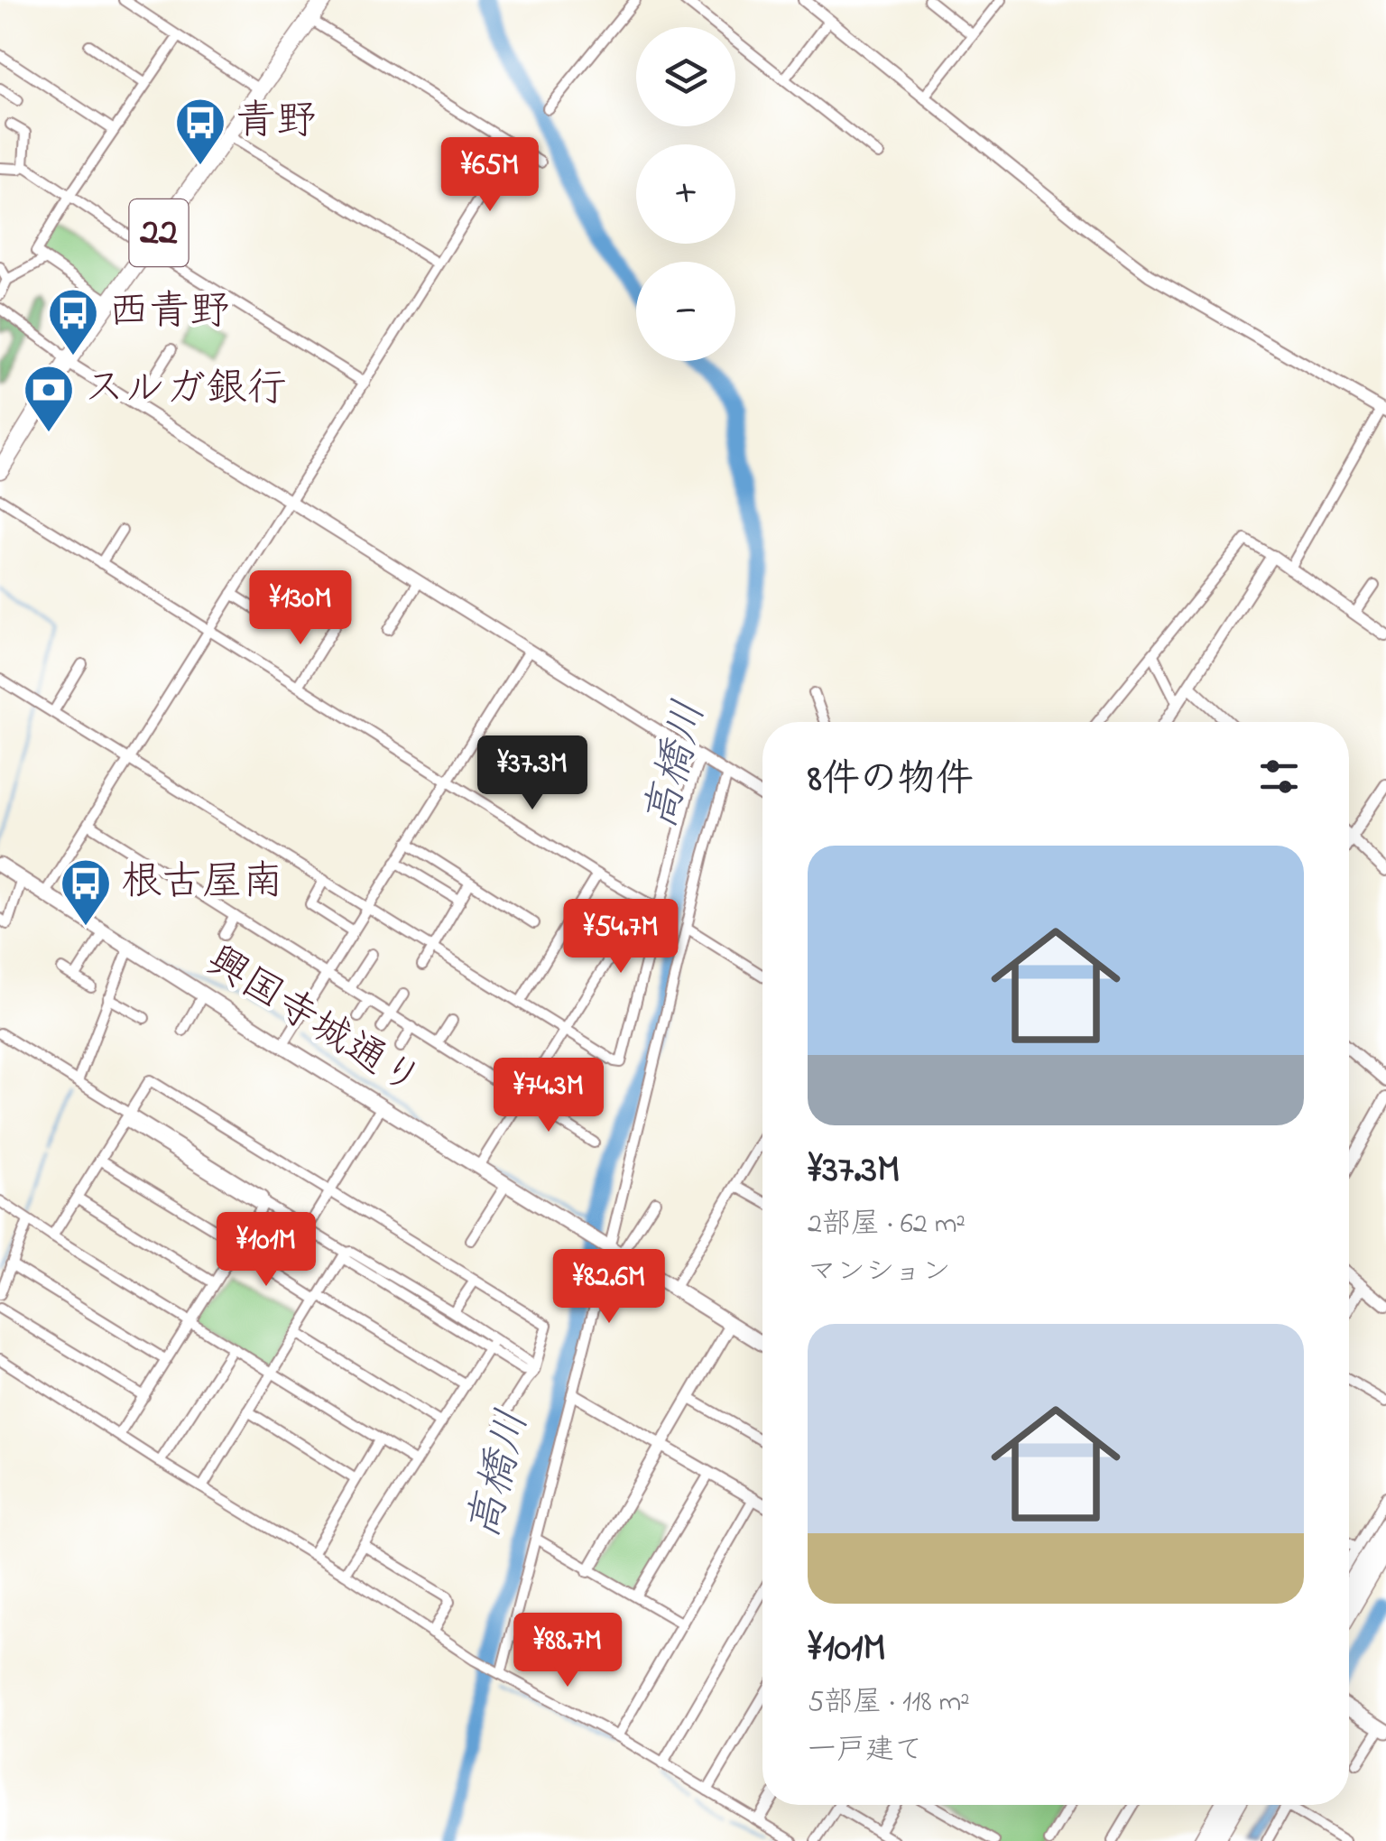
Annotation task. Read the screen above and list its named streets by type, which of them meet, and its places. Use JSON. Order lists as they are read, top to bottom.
{
  "streets": {
    "main road": ["22", "興国寺城通り"]
  },
  "water": ["高橋川"],
  "places": {
    "bus stop": ["青野", "西青野", "根古屋南"],
    "bank": ["スルガ銀行"]
  },
  "page": {
    "map_buttons": ["+", "−"],
    "price": [
      "¥65M",
      "¥130M",
      "¥37.3M",
      "¥54.7M",
      "¥74.3M",
      "¥101M",
      "¥82.6M",
      "¥88.7M"
    ],
    "heading": "8件の物件",
    "list": [
      {
        "name": "¥37.3M",
        "note": "2部屋 · 62 m² · マンション"
      },
      {
        "name": "¥101M",
        "note": "5部屋 · 118 m² · 一戸建て"
      }
    ]
  }
}
